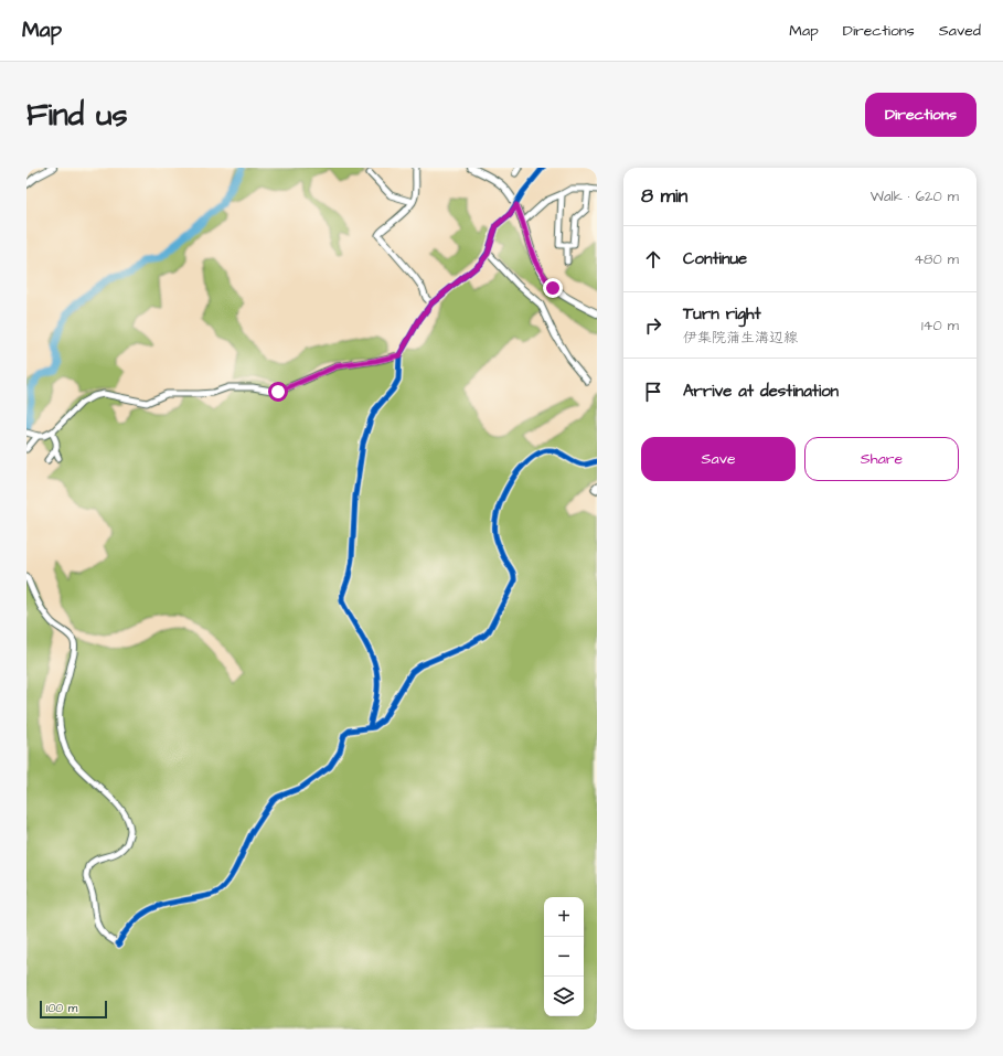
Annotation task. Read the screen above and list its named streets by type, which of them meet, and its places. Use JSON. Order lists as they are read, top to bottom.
{
  "scale_bar": "100 m",
  "page": {
    "header": "Map",
    "nav": ["Map", "Directions", "Saved"],
    "buttons": [
      "Directions",
      ["Save", "Share"]
    ],
    "title": "Find us",
    "heading": ["8 min", "Walk · 620 m"],
    "list": [
      ["Continue", "480 m"],
      ["Turn right", "伊集院蒲生溝辺線", "140 m"],
      "Arrive at destination"
    ],
    "map_buttons": ["+", "−"],
    "scale": "100 m"
  }
}
